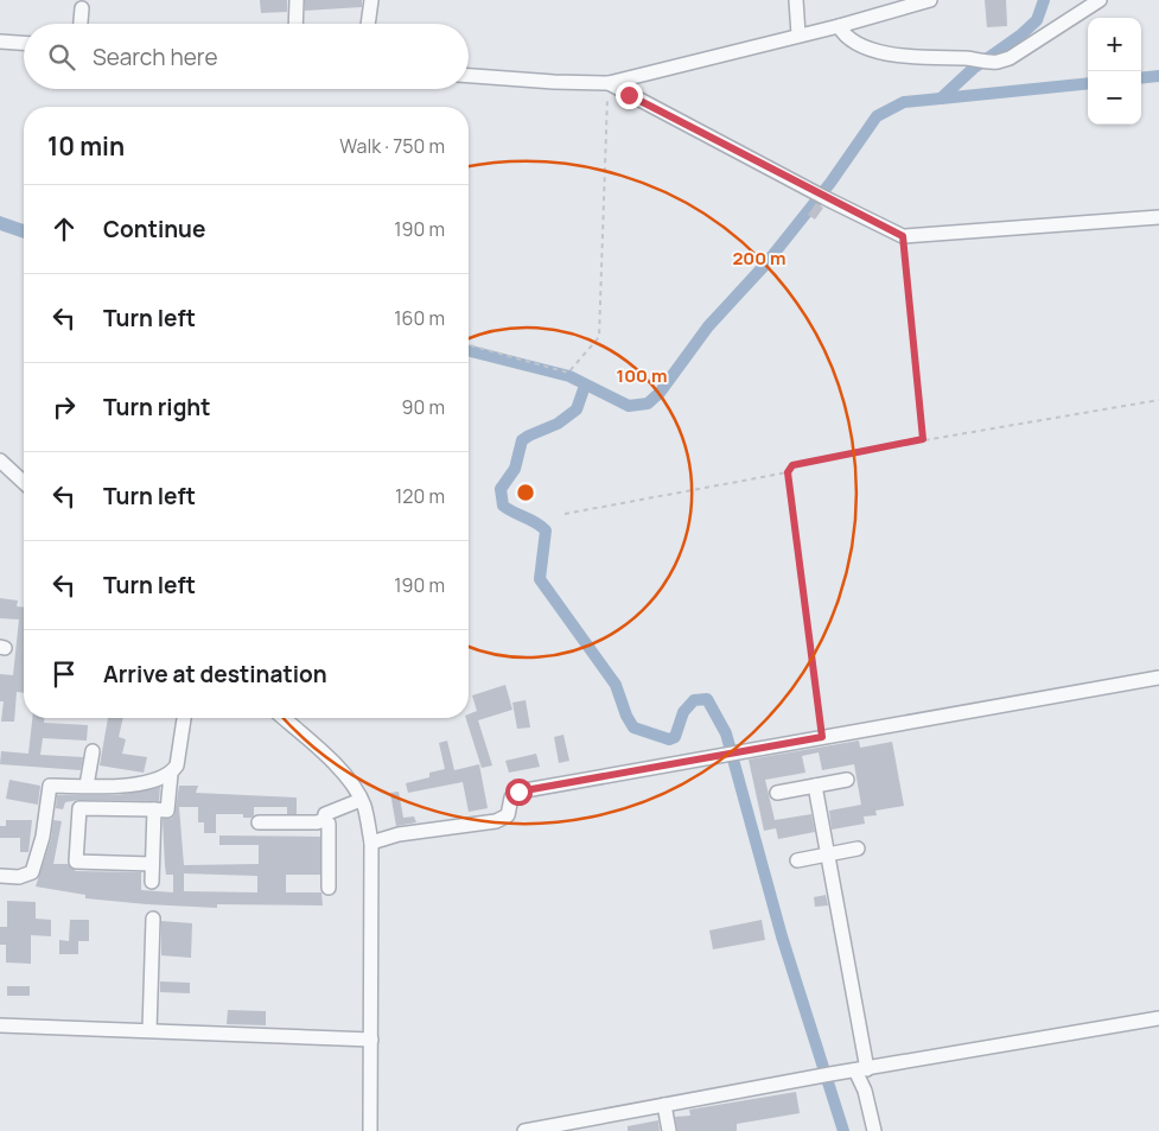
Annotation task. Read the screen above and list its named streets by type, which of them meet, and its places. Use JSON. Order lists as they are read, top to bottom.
{
  "page": {
    "map_buttons": ["+", "−"],
    "search": "Search here",
    "heading": ["10 min", "Walk · 750 m"],
    "list": [
      ["Continue", "190 m"],
      ["Turn left", "160 m"],
      ["Turn right", "90 m"],
      ["Turn left", "120 m"],
      ["Turn left", "190 m"],
      "Arrive at destination"
    ]
  },
  "rings": ["200 m", "100 m"]
}
